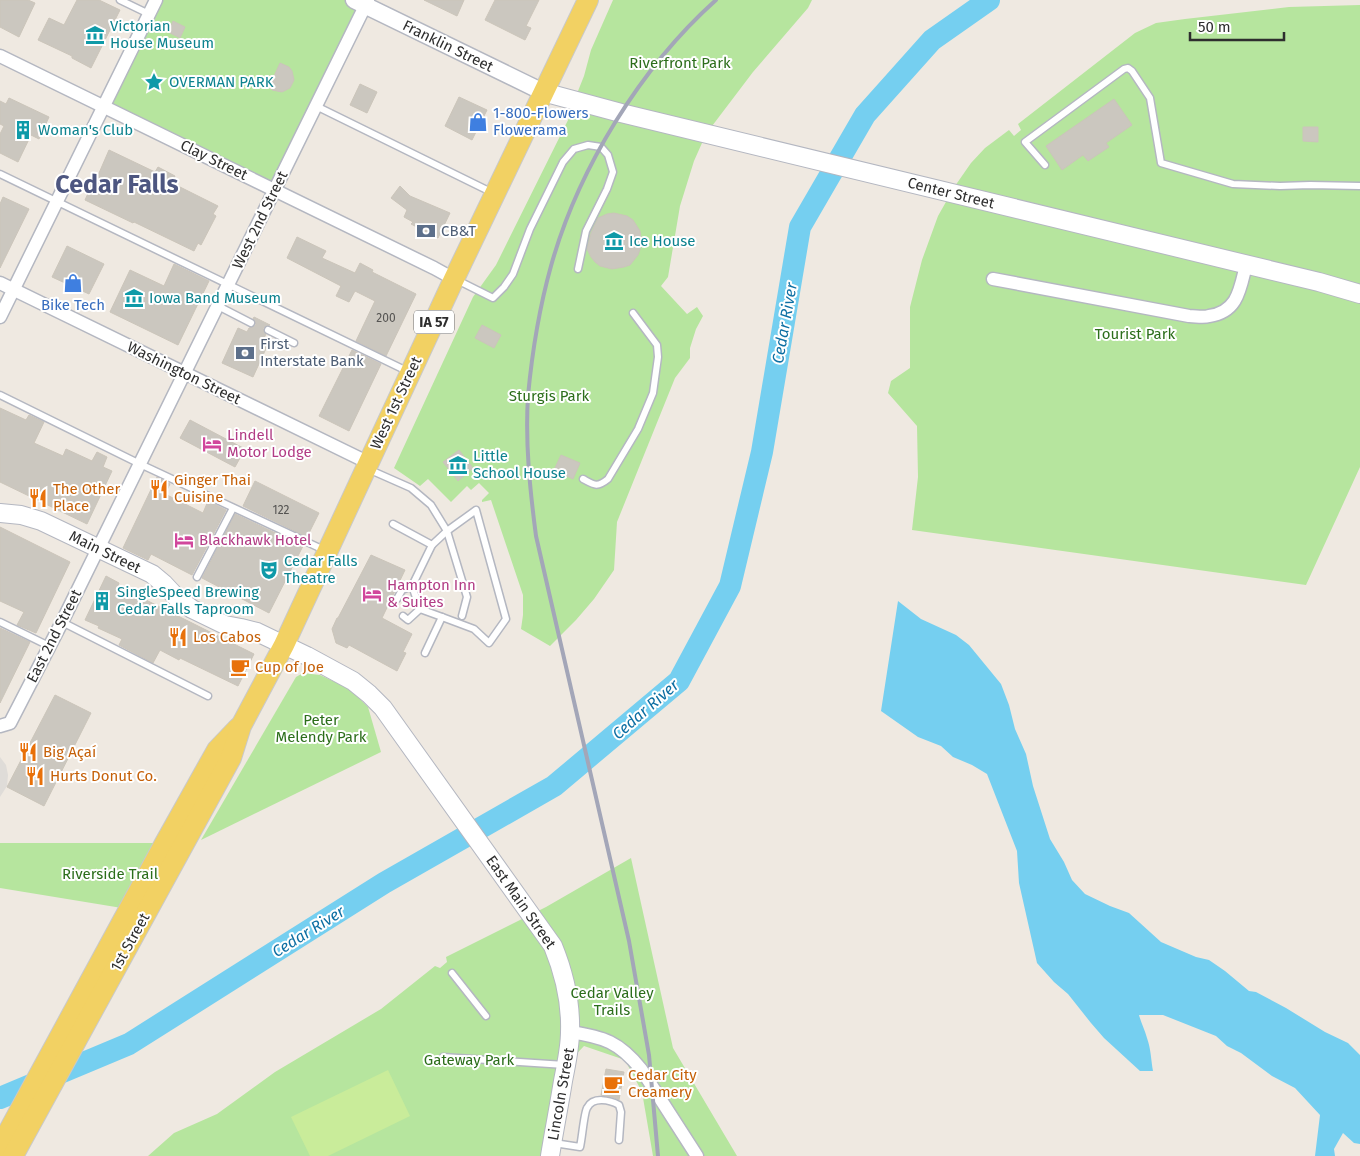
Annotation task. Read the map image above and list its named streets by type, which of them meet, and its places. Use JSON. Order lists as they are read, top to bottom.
{
  "streets": {
    "main road": [
      "Center Street",
      "IA 57",
      "West 1st Street",
      "Main Street",
      "East Main Street",
      "1st Street",
      "Lincoln Street"
    ],
    "street": [
      "Franklin Street",
      "Clay Street",
      "West 2nd Street",
      "Washington Street",
      "East 2nd Street"
    ]
  },
  "crossings": [
    ["Franklin Street", "Center Street"],
    ["Franklin Street", "West 2nd Street"],
    ["Franklin Street", "West 1st Street"],
    ["Clay Street", "West 2nd Street"],
    ["Clay Street", "West 1st Street"],
    ["Center Street", "West 1st Street"],
    ["West 2nd Street", "Washington Street"],
    ["West 2nd Street", "Main Street"],
    ["West 2nd Street", "East 2nd Street"],
    ["Washington Street", "West 1st Street"],
    ["West 1st Street", "Main Street"],
    ["West 1st Street", "1st Street"],
    ["Main Street", "East 2nd Street"],
    ["Main Street", "East Main Street"],
    ["Main Street", "1st Street"],
    ["East Main Street", "Lincoln Street"]
  ],
  "districts": ["Cedar Falls"],
  "water": ["Cedar River"],
  "parks": [
    "Riverfront Park",
    "Tourist Park",
    "Sturgis Park",
    "Peter Melendy Park",
    "Riverside Trail",
    "Cedar Valley Trails",
    "Gateway Park"
  ],
  "places": {
    "museum": [
      "Victorian House Museum",
      "Ice House",
      "Iowa Band Museum",
      "Little School House"
    ],
    "place": ["OVERMAN PARK"],
    "shop": ["1-800-Flowers Flowerama", "Bike Tech"],
    "building": ["Woman's Club", "SingleSpeed Brewing Cedar Falls Taproom"],
    "bank": ["CB&T", "First Interstate Bank"],
    "hotel": ["Lindell Motor Lodge", "Blackhawk Hotel", "Hampton Inn & Suites"],
    "restaurant": [
      "Ginger Thai Cuisine",
      "The Other Place",
      "Los Cabos",
      "Big Açaí",
      "Hurts Donut Co."
    ],
    "theatre": ["Cedar Falls Theatre"],
    "cafe": ["Cup of Joe", "Cedar City Creamery"]
  },
  "house_numbers": ["200", "122"],
  "scale_bar": "50 m"
}
